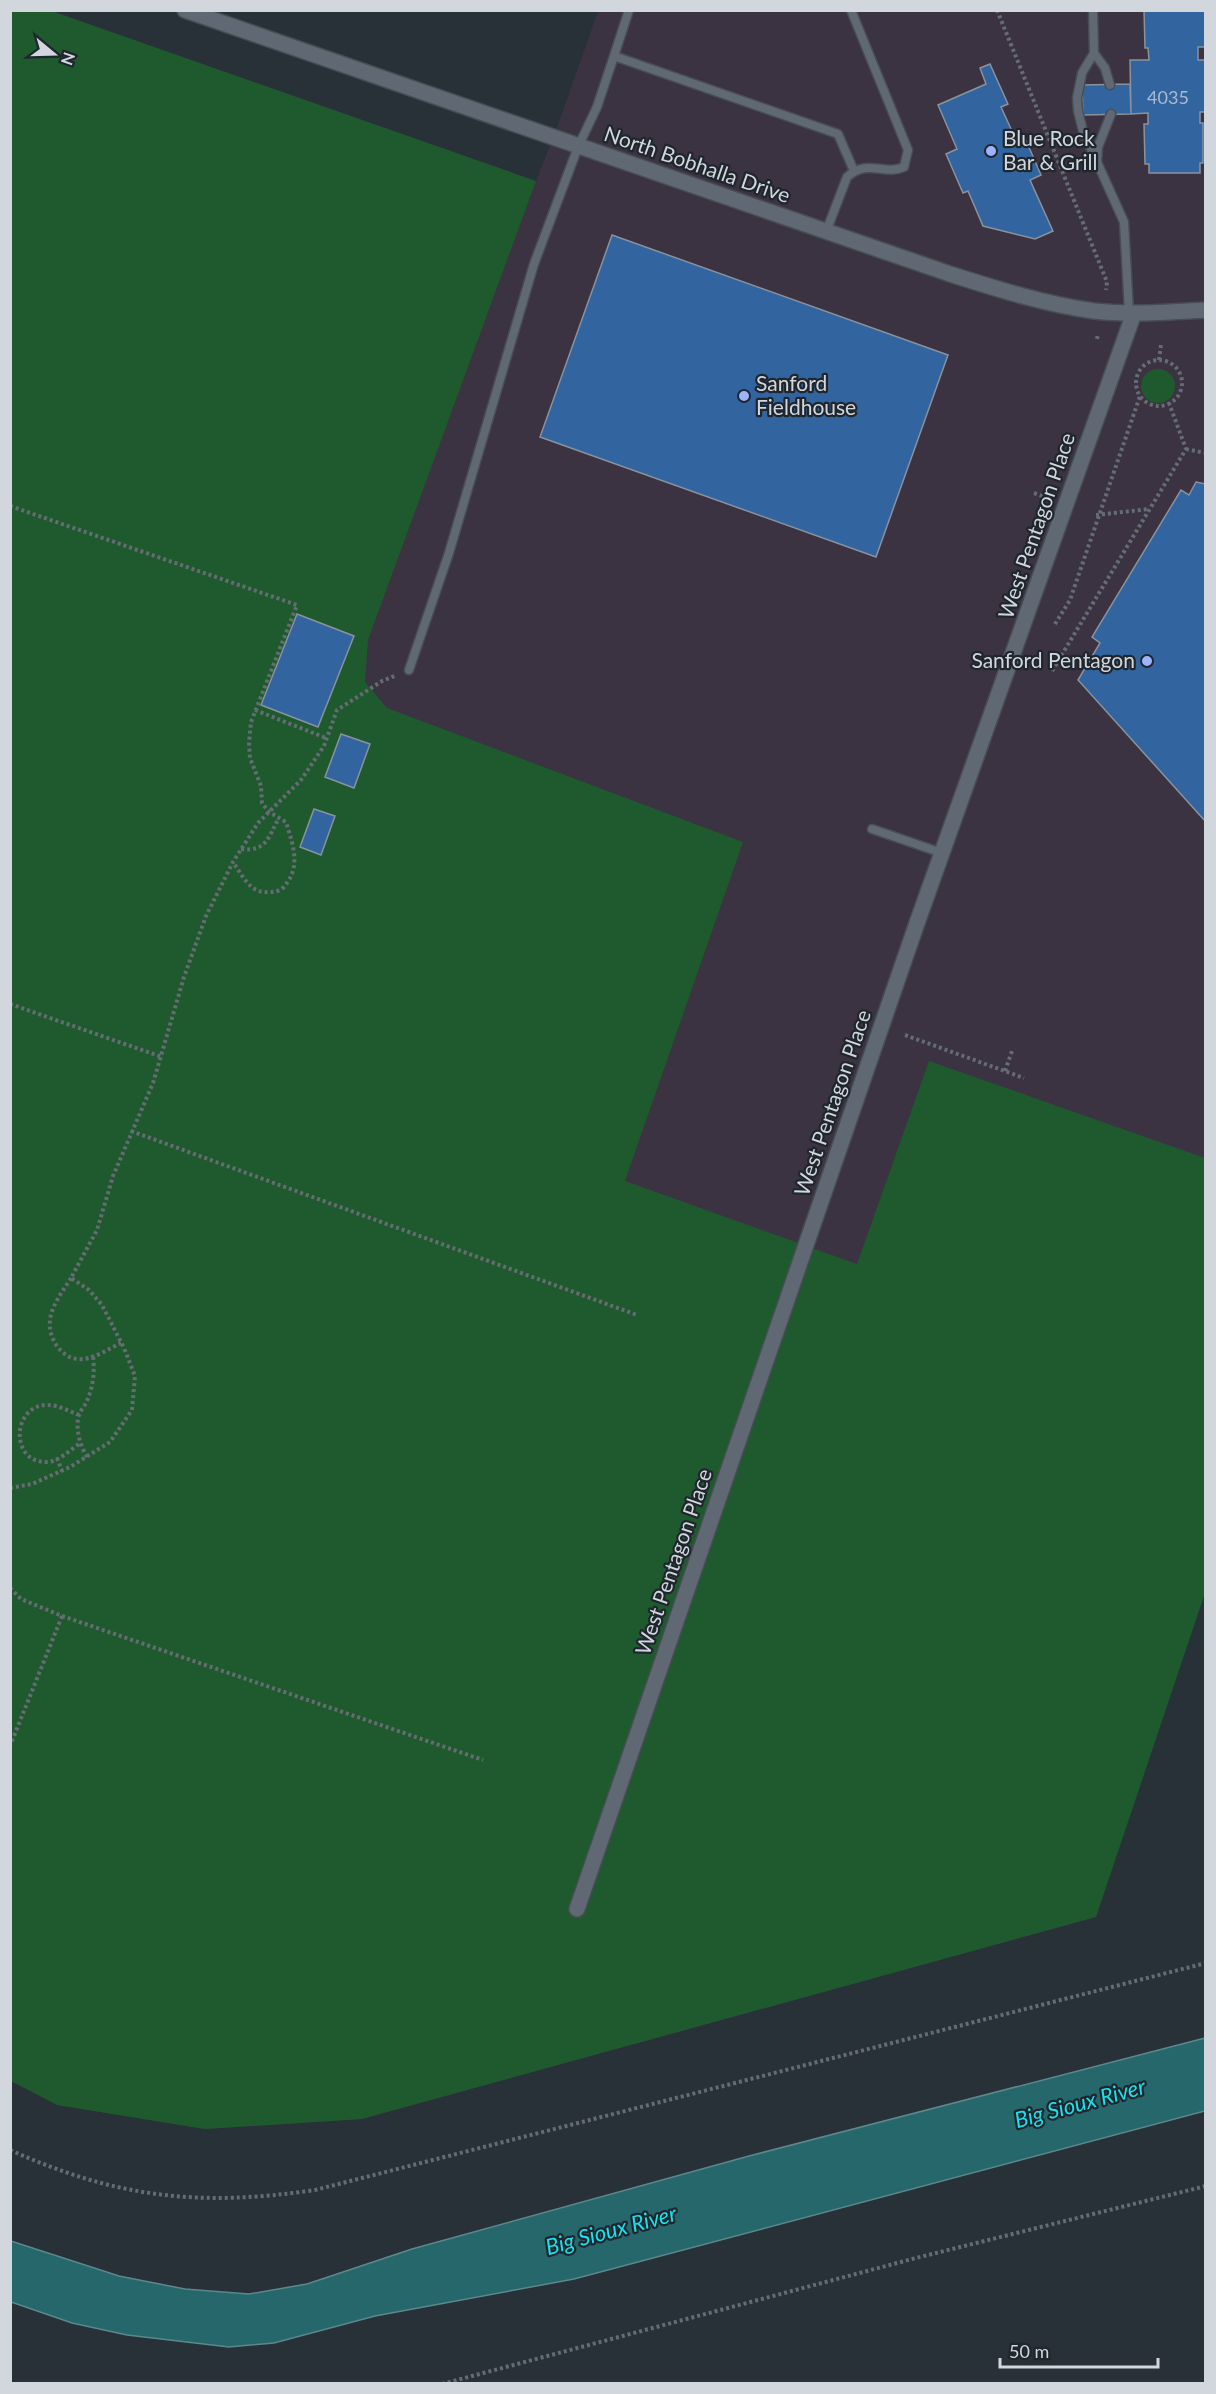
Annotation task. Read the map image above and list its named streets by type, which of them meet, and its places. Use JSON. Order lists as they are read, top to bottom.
{
  "streets": {
    "street": ["North Bobhalla Drive", "West Pentagon Place"]
  },
  "crossings": [
    ["North Bobhalla Drive", "West Pentagon Place"]
  ],
  "water": ["Big Sioux River"],
  "places": ["Blue Rock Bar & Grill", "Sanford Fieldhouse", "Sanford Pentagon"],
  "house_numbers": ["4035"],
  "scale_bar": "50 m",
  "north": "right"
}
